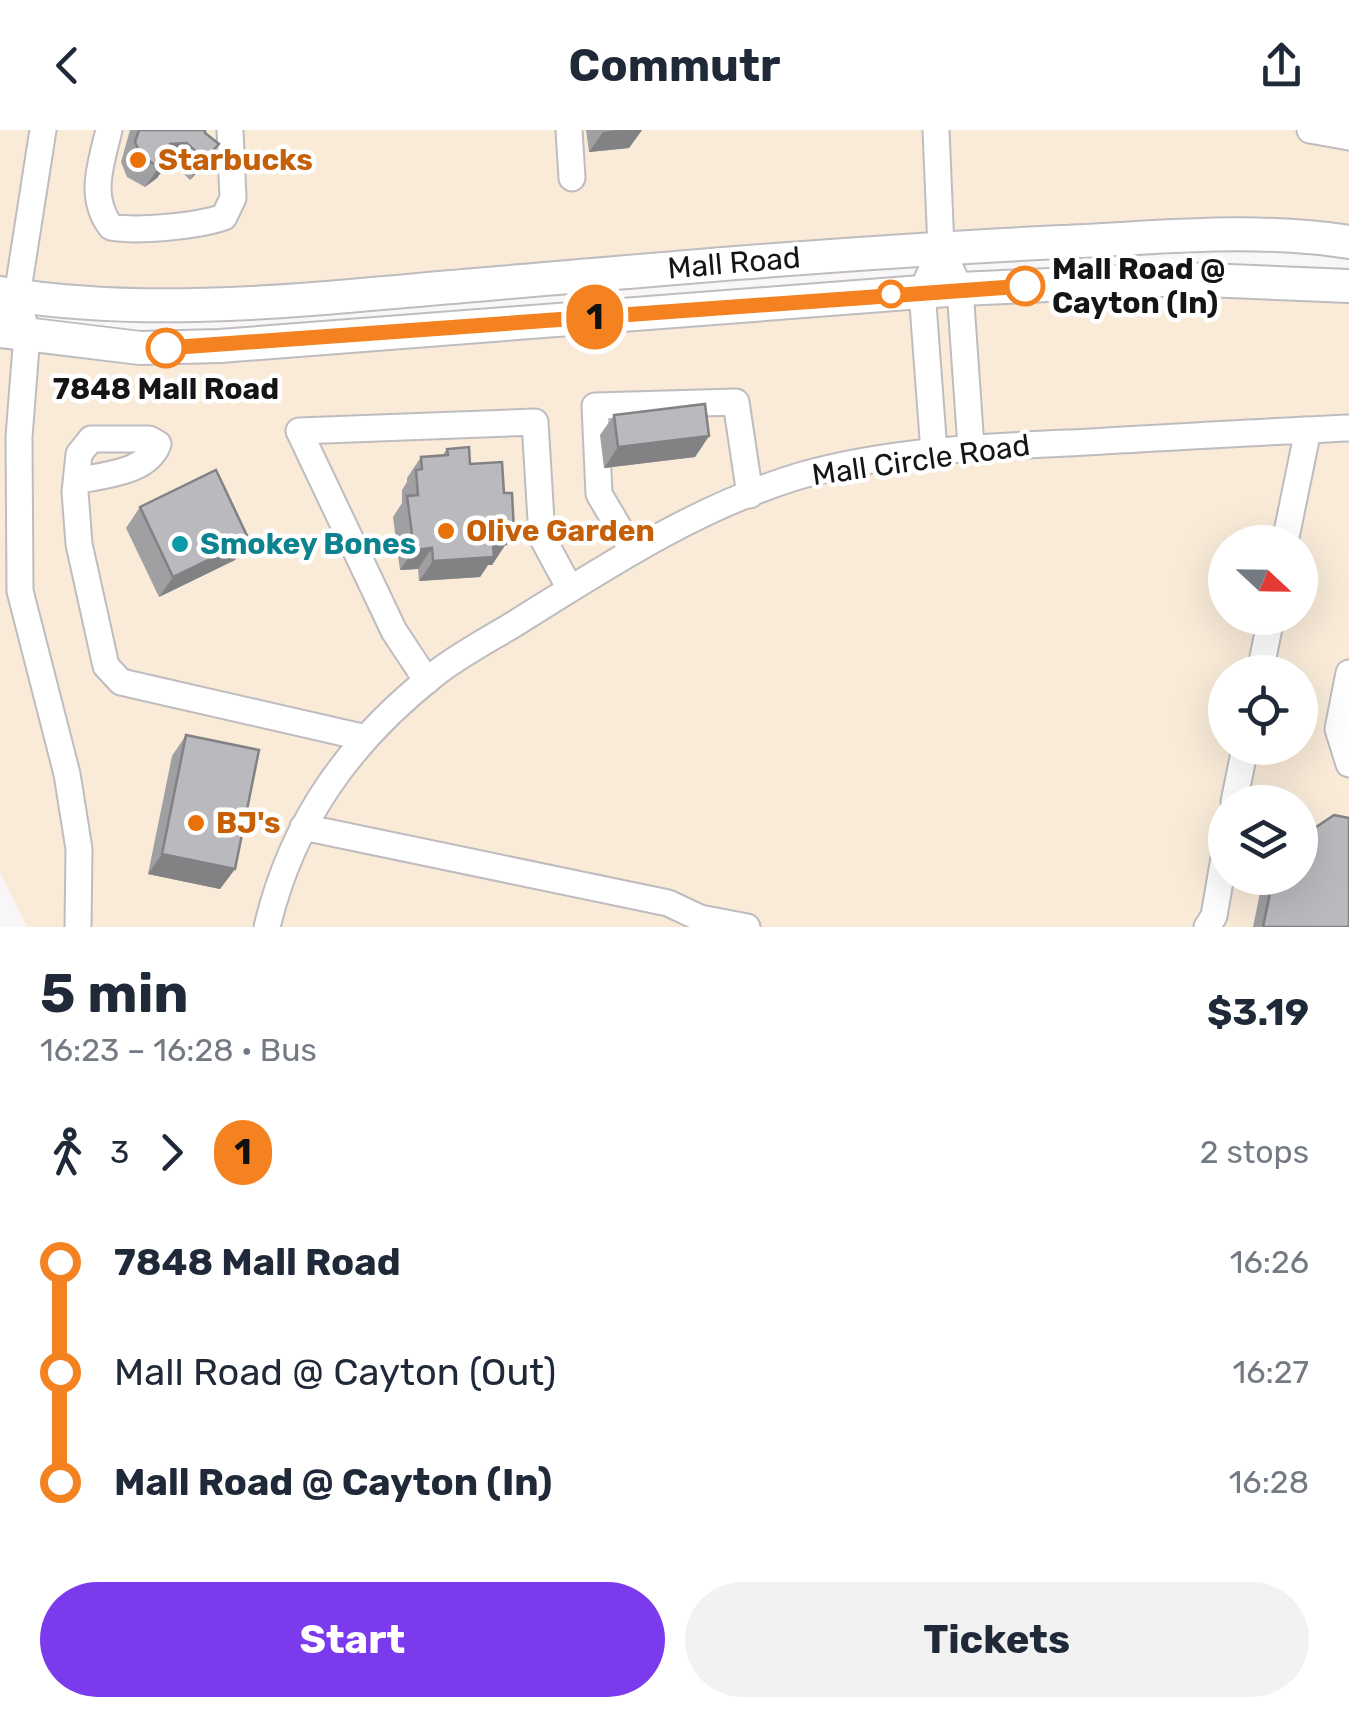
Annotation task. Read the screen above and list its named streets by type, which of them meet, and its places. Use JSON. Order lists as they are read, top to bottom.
{
  "streets": {
    "main road": ["Mall Road"],
    "street": ["Mall Circle Road"]
  },
  "places": [
    "Starbucks",
    "Mall Road @ Cayton (In)",
    "7848 Mall Road",
    "Olive Garden",
    "Smokey Bones",
    "BJ's"
  ],
  "lines": ["bus line 1"],
  "north": "right",
  "page": {
    "header": "Commutr",
    "on_map": "1",
    "heading": ["5 min", "16:23 – 16:28 · Bus", "$3.19"],
    "legs": ["3", "1", "2 stops"],
    "list": [
      {
        "name": "7848 Mall Road",
        "value": "16:26"
      },
      {
        "name": "Mall Road @ Cayton (Out)",
        "value": "16:27"
      },
      {
        "name": "Mall Road @ Cayton (In)",
        "value": "16:28"
      }
    ],
    "buttons": ["Start", "Tickets"]
  }
}
